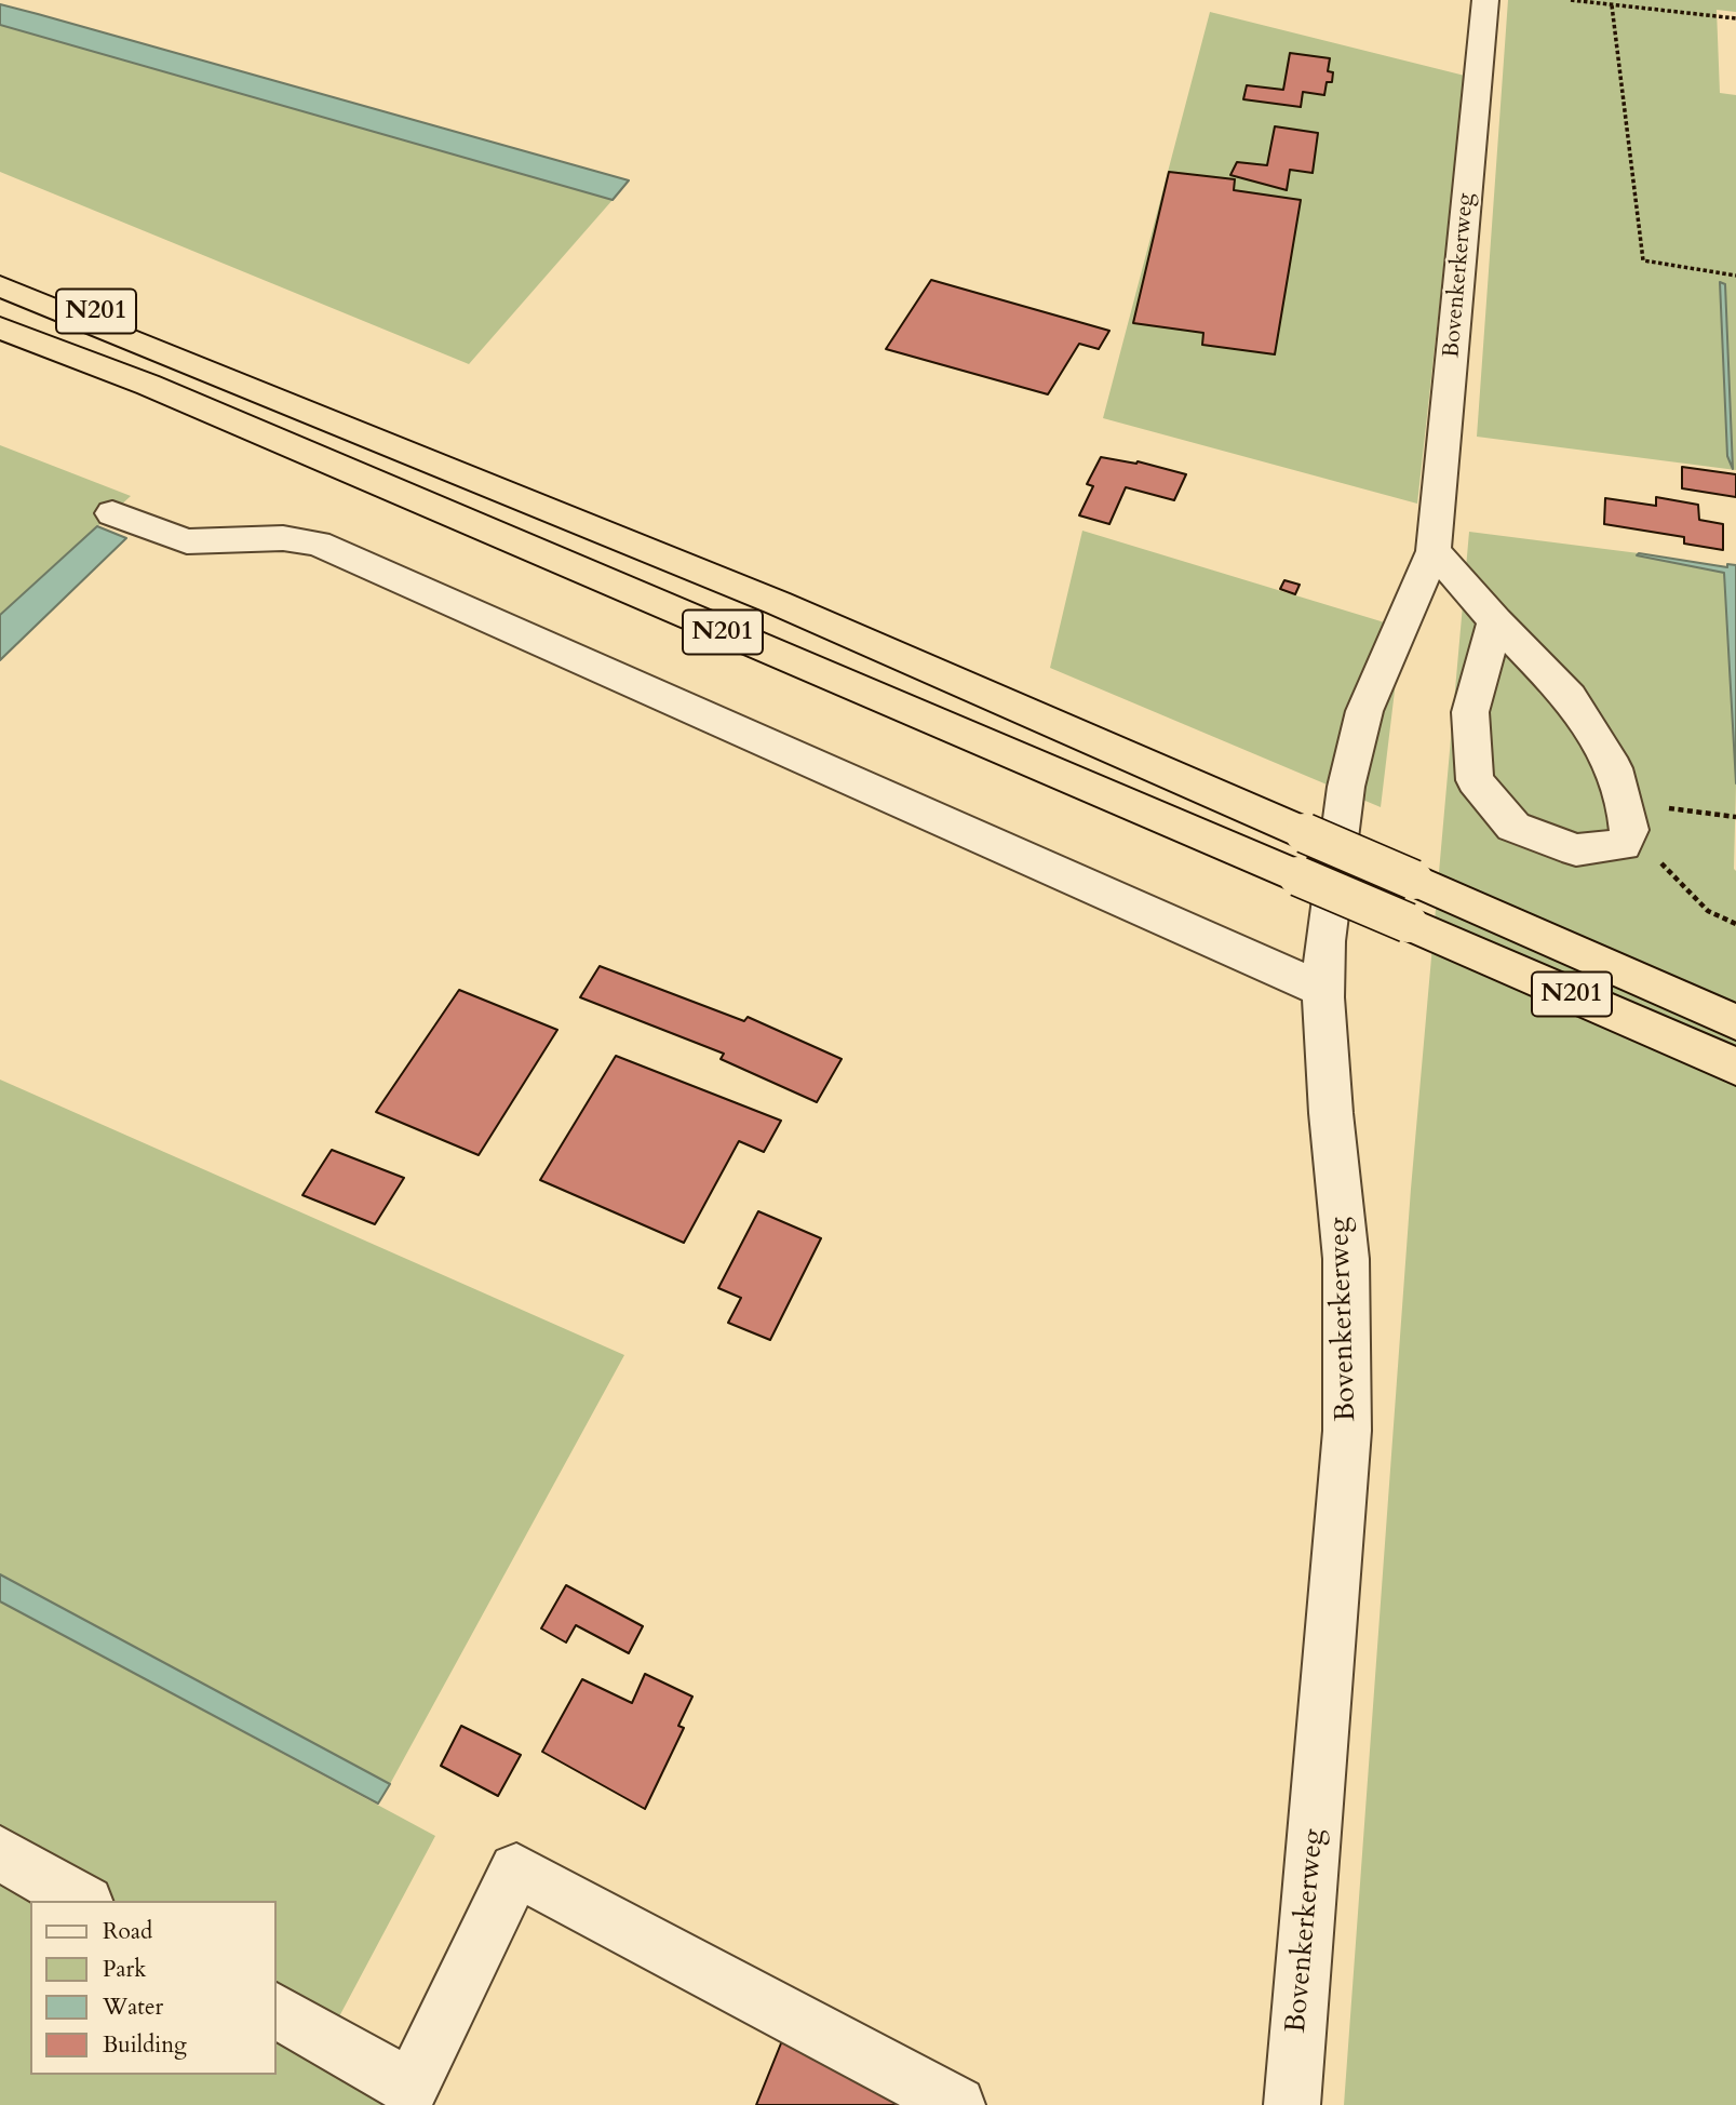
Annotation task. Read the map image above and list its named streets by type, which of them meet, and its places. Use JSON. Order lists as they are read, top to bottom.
{
  "streets": {
    "highway": ["N201"],
    "street": ["Bovenkerkerweg"]
  },
  "legend": [
    "Road",
    "Park",
    "Water",
    "Building"
  ]
}
